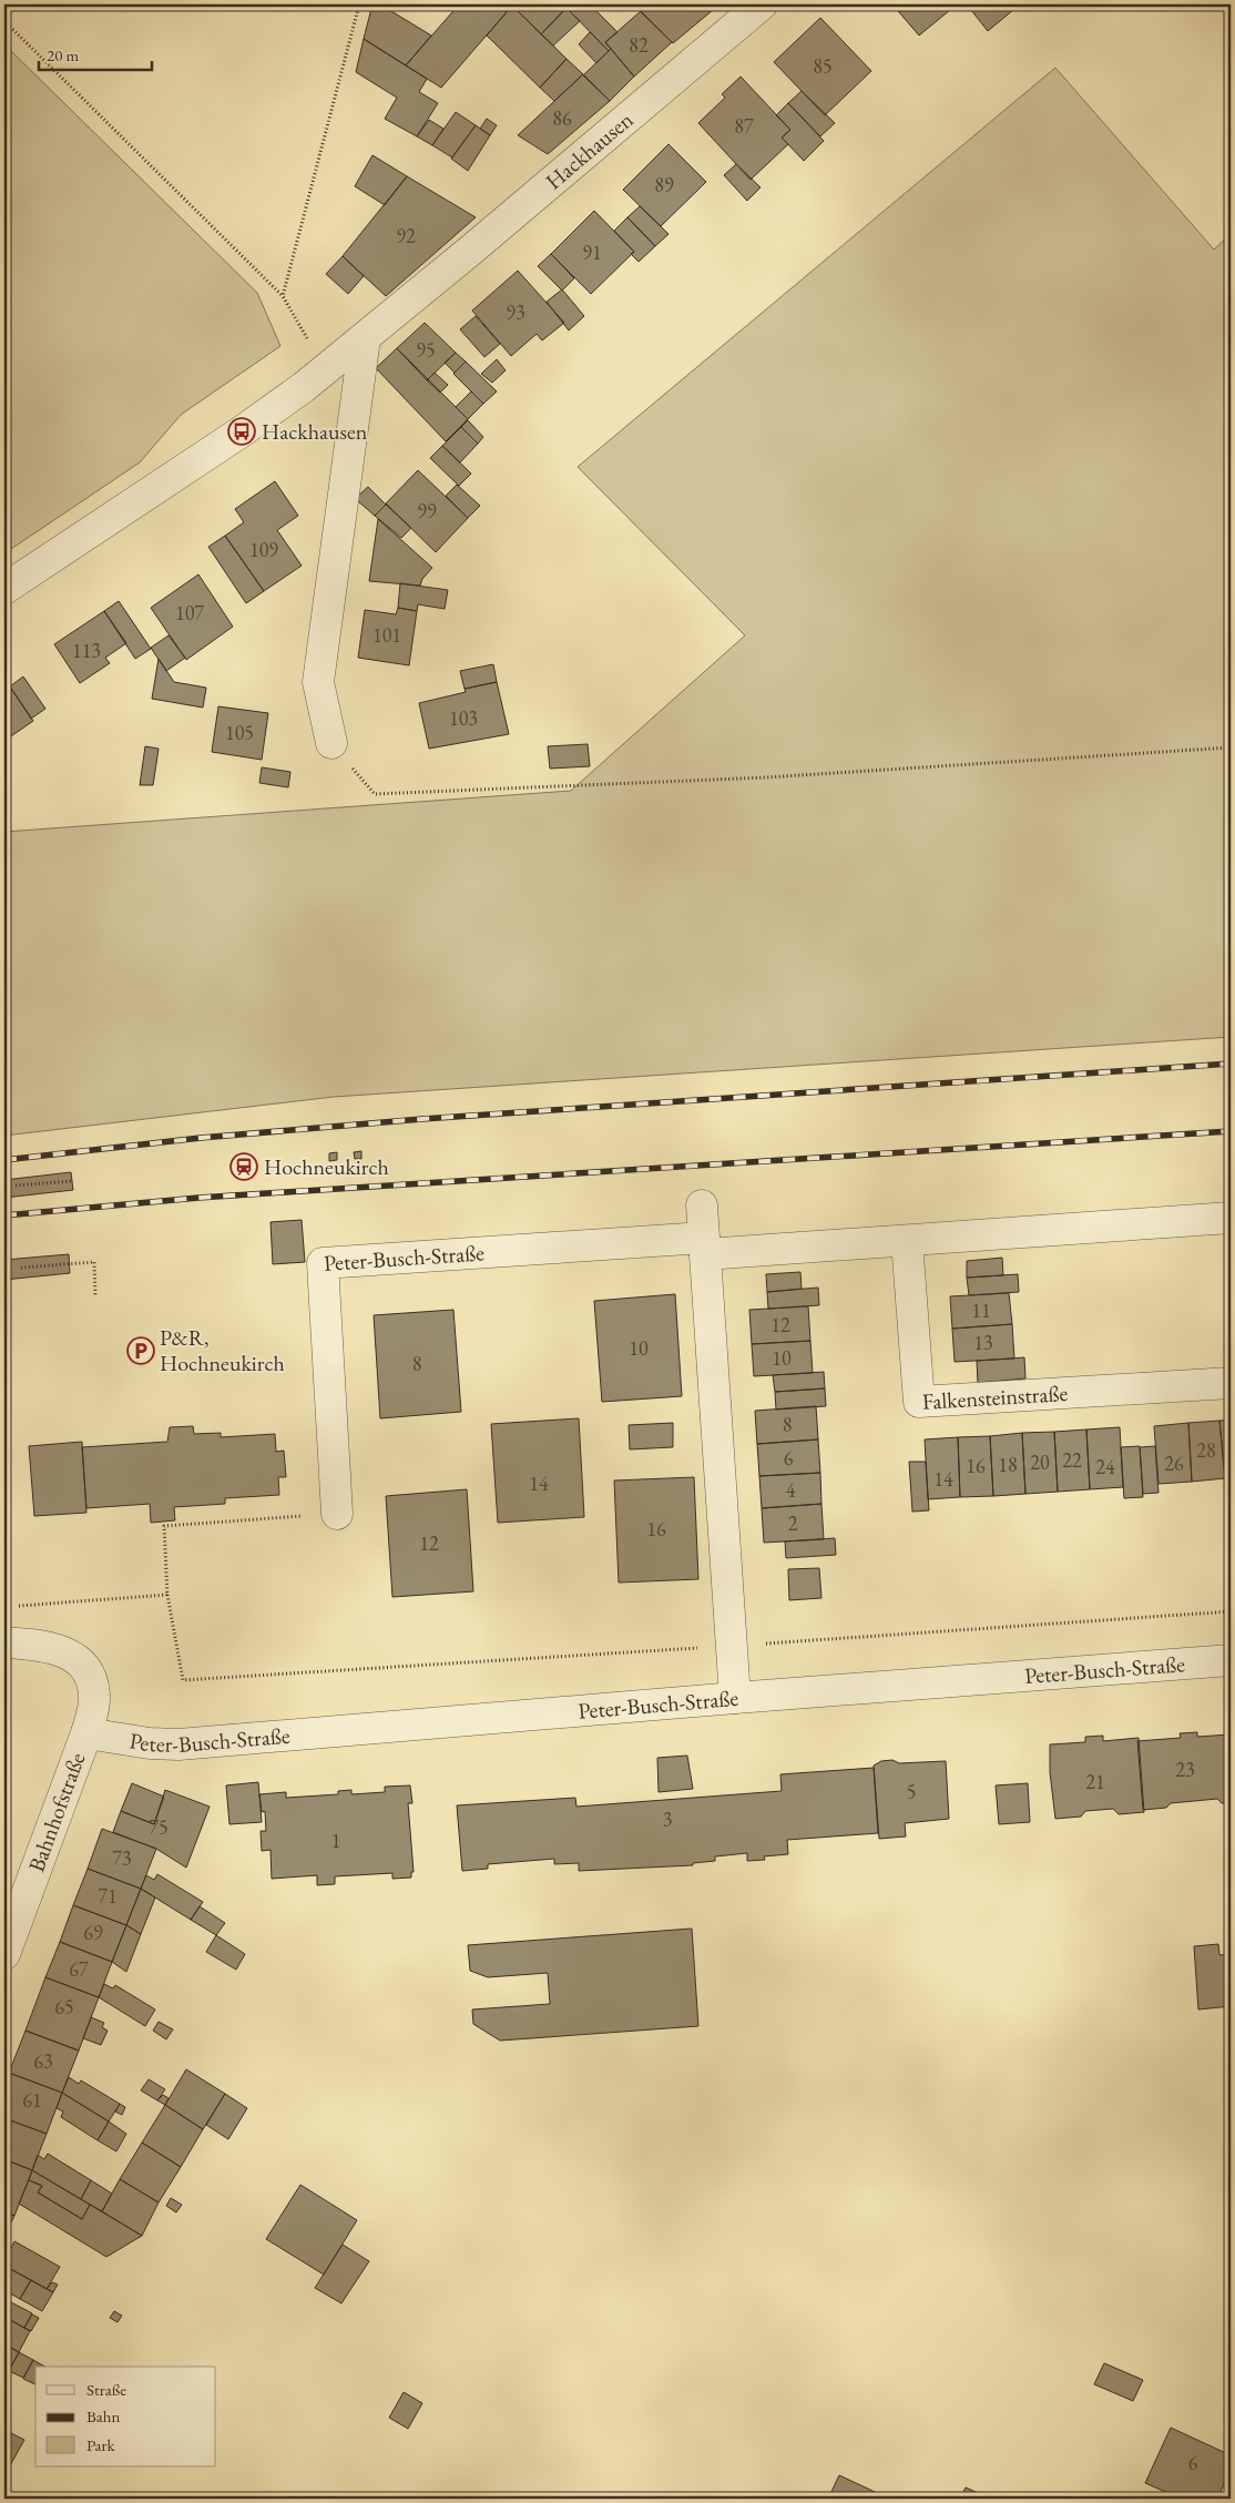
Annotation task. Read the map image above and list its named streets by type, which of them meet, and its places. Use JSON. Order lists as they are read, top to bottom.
{
  "streets": {
    "street": [
      "Hackhausen",
      "Peter-Busch-Straße",
      "Falkensteinstraße",
      "Bahnhofstraße"
    ]
  },
  "crossings": [
    ["Peter-Busch-Straße", "Bahnhofstraße"]
  ],
  "places": {
    "bus stop": ["Hackhausen"],
    "station": ["Hochneukirch"],
    "parking": ["P&R, Hochneukirch"]
  },
  "house_numbers": [
    "82",
    "85",
    "86",
    "87",
    "89",
    "92",
    "91",
    "93",
    "95",
    "99",
    "109",
    "107",
    "101",
    "113",
    "103",
    "105",
    "11",
    "12",
    "13",
    "10",
    "10",
    "8",
    "8",
    "28",
    "6",
    "22",
    "20",
    "26",
    "18",
    "16",
    "24",
    "14",
    "14",
    "4",
    "2",
    "16",
    "12",
    "23",
    "21",
    "5",
    "3",
    "75",
    "1",
    "73",
    "71",
    "69",
    "67",
    "65",
    "63",
    "61",
    "6"
  ],
  "legend": ["Straße", "Bahn", "Park"],
  "scale_bar": "20 m"
}
